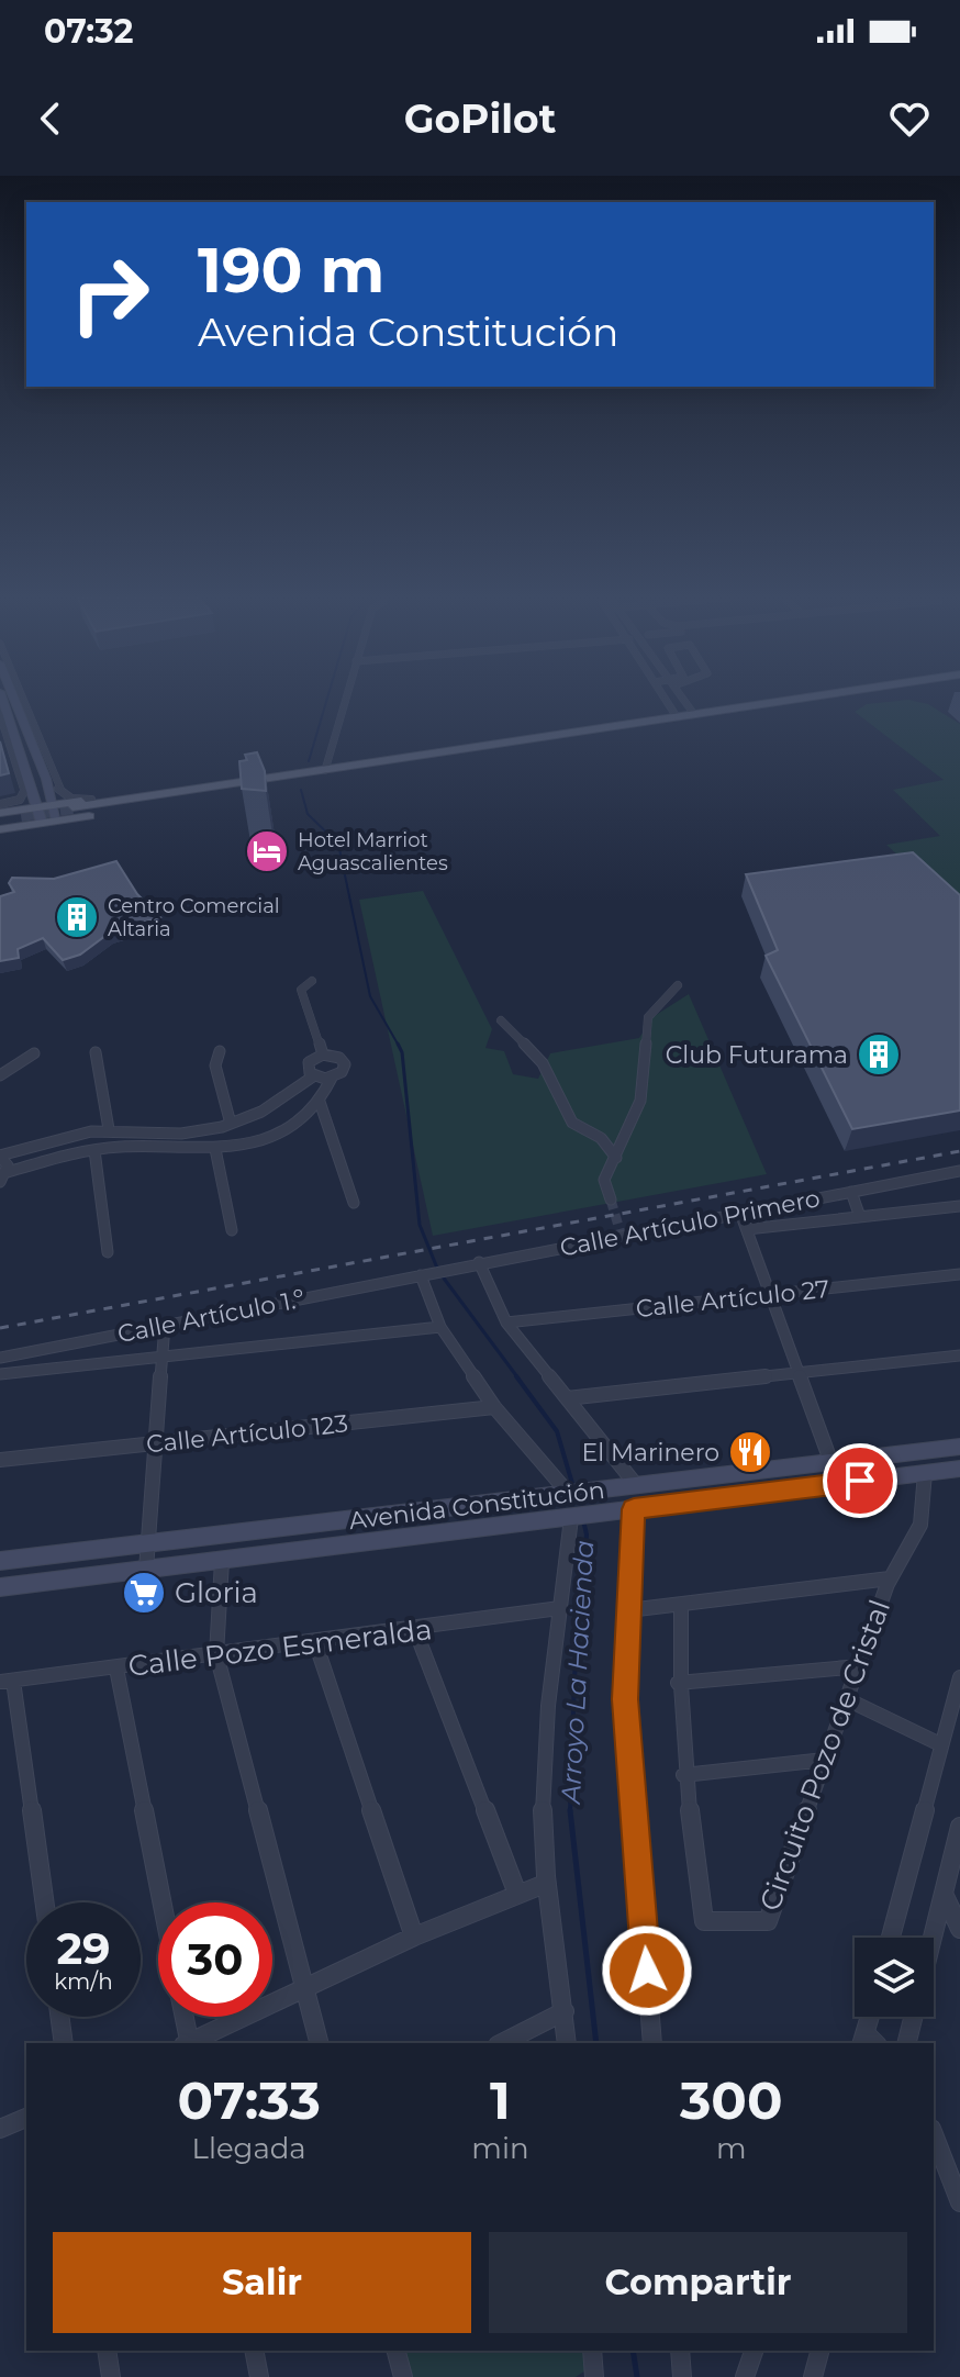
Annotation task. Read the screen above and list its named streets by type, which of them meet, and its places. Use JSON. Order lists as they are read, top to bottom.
{
  "streets": {
    "main road": ["Avenida Constitución"],
    "street": [
      "Calle Artículo Primero",
      "Calle Artículo 27",
      "Calle Artículo 1.º",
      "Calle Artículo 123",
      "Calle Pozo Esmeralda",
      "Circuito Pozo de Cristal"
    ]
  },
  "crossings": [
    ["Calle Artículo Primero", "Calle Artículo 1.º"],
    ["Avenida Constitución", "Circuito Pozo de Cristal"]
  ],
  "water": ["Arroyo La Hacienda"],
  "places": {
    "hotel": ["Hotel Marriot Aguascalientes"],
    "building": ["Centro Comercial Altaria", "Club Futurama"],
    "restaurant": ["El Marinero"],
    "supermarket": ["Gloria"]
  },
  "page": {
    "status": "07:32",
    "header": "GoPilot",
    "turn": ["190 m", "Avenida Constitución"],
    "speed": "29 km/h",
    "limit": "30",
    "eta": [
      "07:33",
      "Llegada",
      "1",
      "min",
      "300",
      "m"
    ],
    "buttons": ["Salir", "Compartir"]
  }
}
